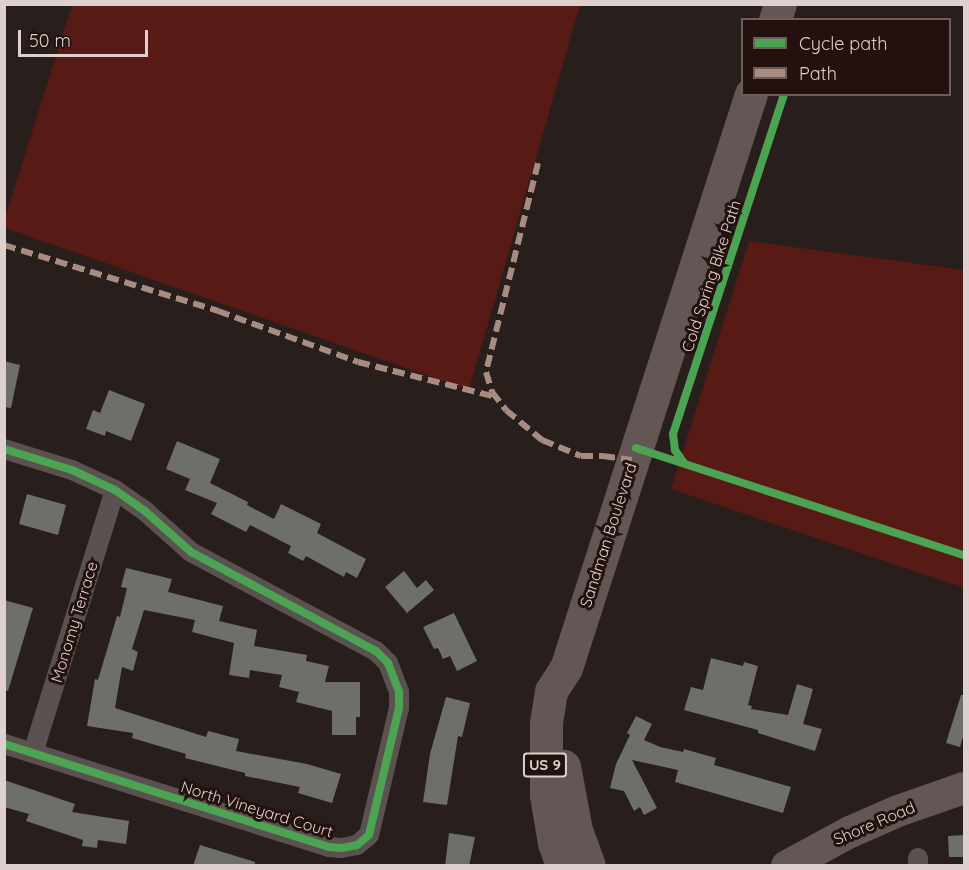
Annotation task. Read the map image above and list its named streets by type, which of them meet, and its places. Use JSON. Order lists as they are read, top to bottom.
{
  "streets": {
    "highway": ["Sandman Boulevard", "US 9"],
    "main road": ["Shore Road"],
    "street": ["Monomy Terrace", "North Vineyard Court"],
    "cycle path": ["Cold Spring Bike Path"]
  },
  "crossings": [
    ["Monomy Terrace", "North Vineyard Court"]
  ],
  "legend": ["Cycle path", "Path"],
  "scale_bar": "50 m"
}
